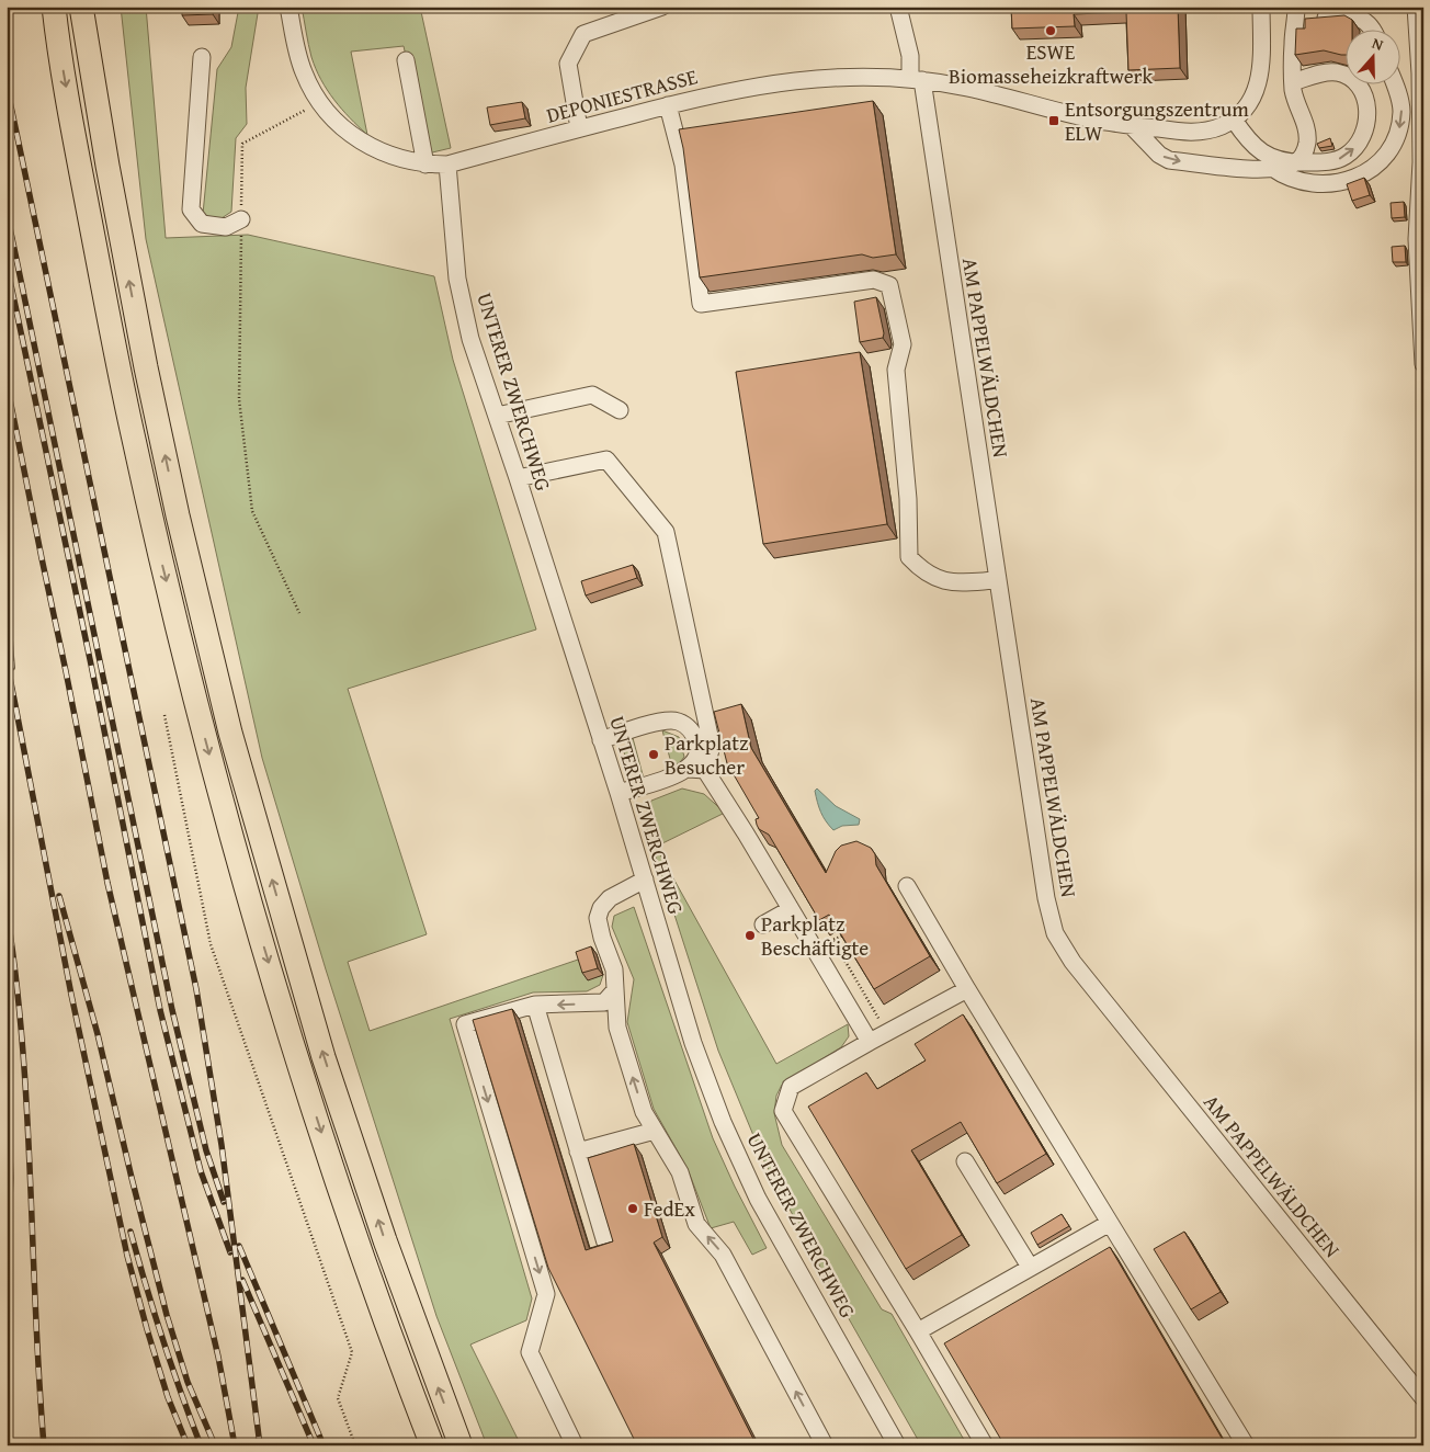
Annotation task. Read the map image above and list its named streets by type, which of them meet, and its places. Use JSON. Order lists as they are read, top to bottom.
{
  "streets": {
    "street": ["DEPONIESTRASSE", "AM PAPPELWÄLDCHEN", "UNTERER ZWERCHWEG"]
  },
  "crossings": [
    ["DEPONIESTRASSE", "AM PAPPELWÄLDCHEN"],
    ["DEPONIESTRASSE", "UNTERER ZWERCHWEG"]
  ],
  "places": {
    "other": [
      "ESWE Biomasseheizkraftwerk",
      "Parkplatz Besucher",
      "Parkplatz Beschäftigte",
      "FedEx"
    ],
    "transit": ["Entsorgungszentrum ELW"]
  },
  "north": "top"
}
